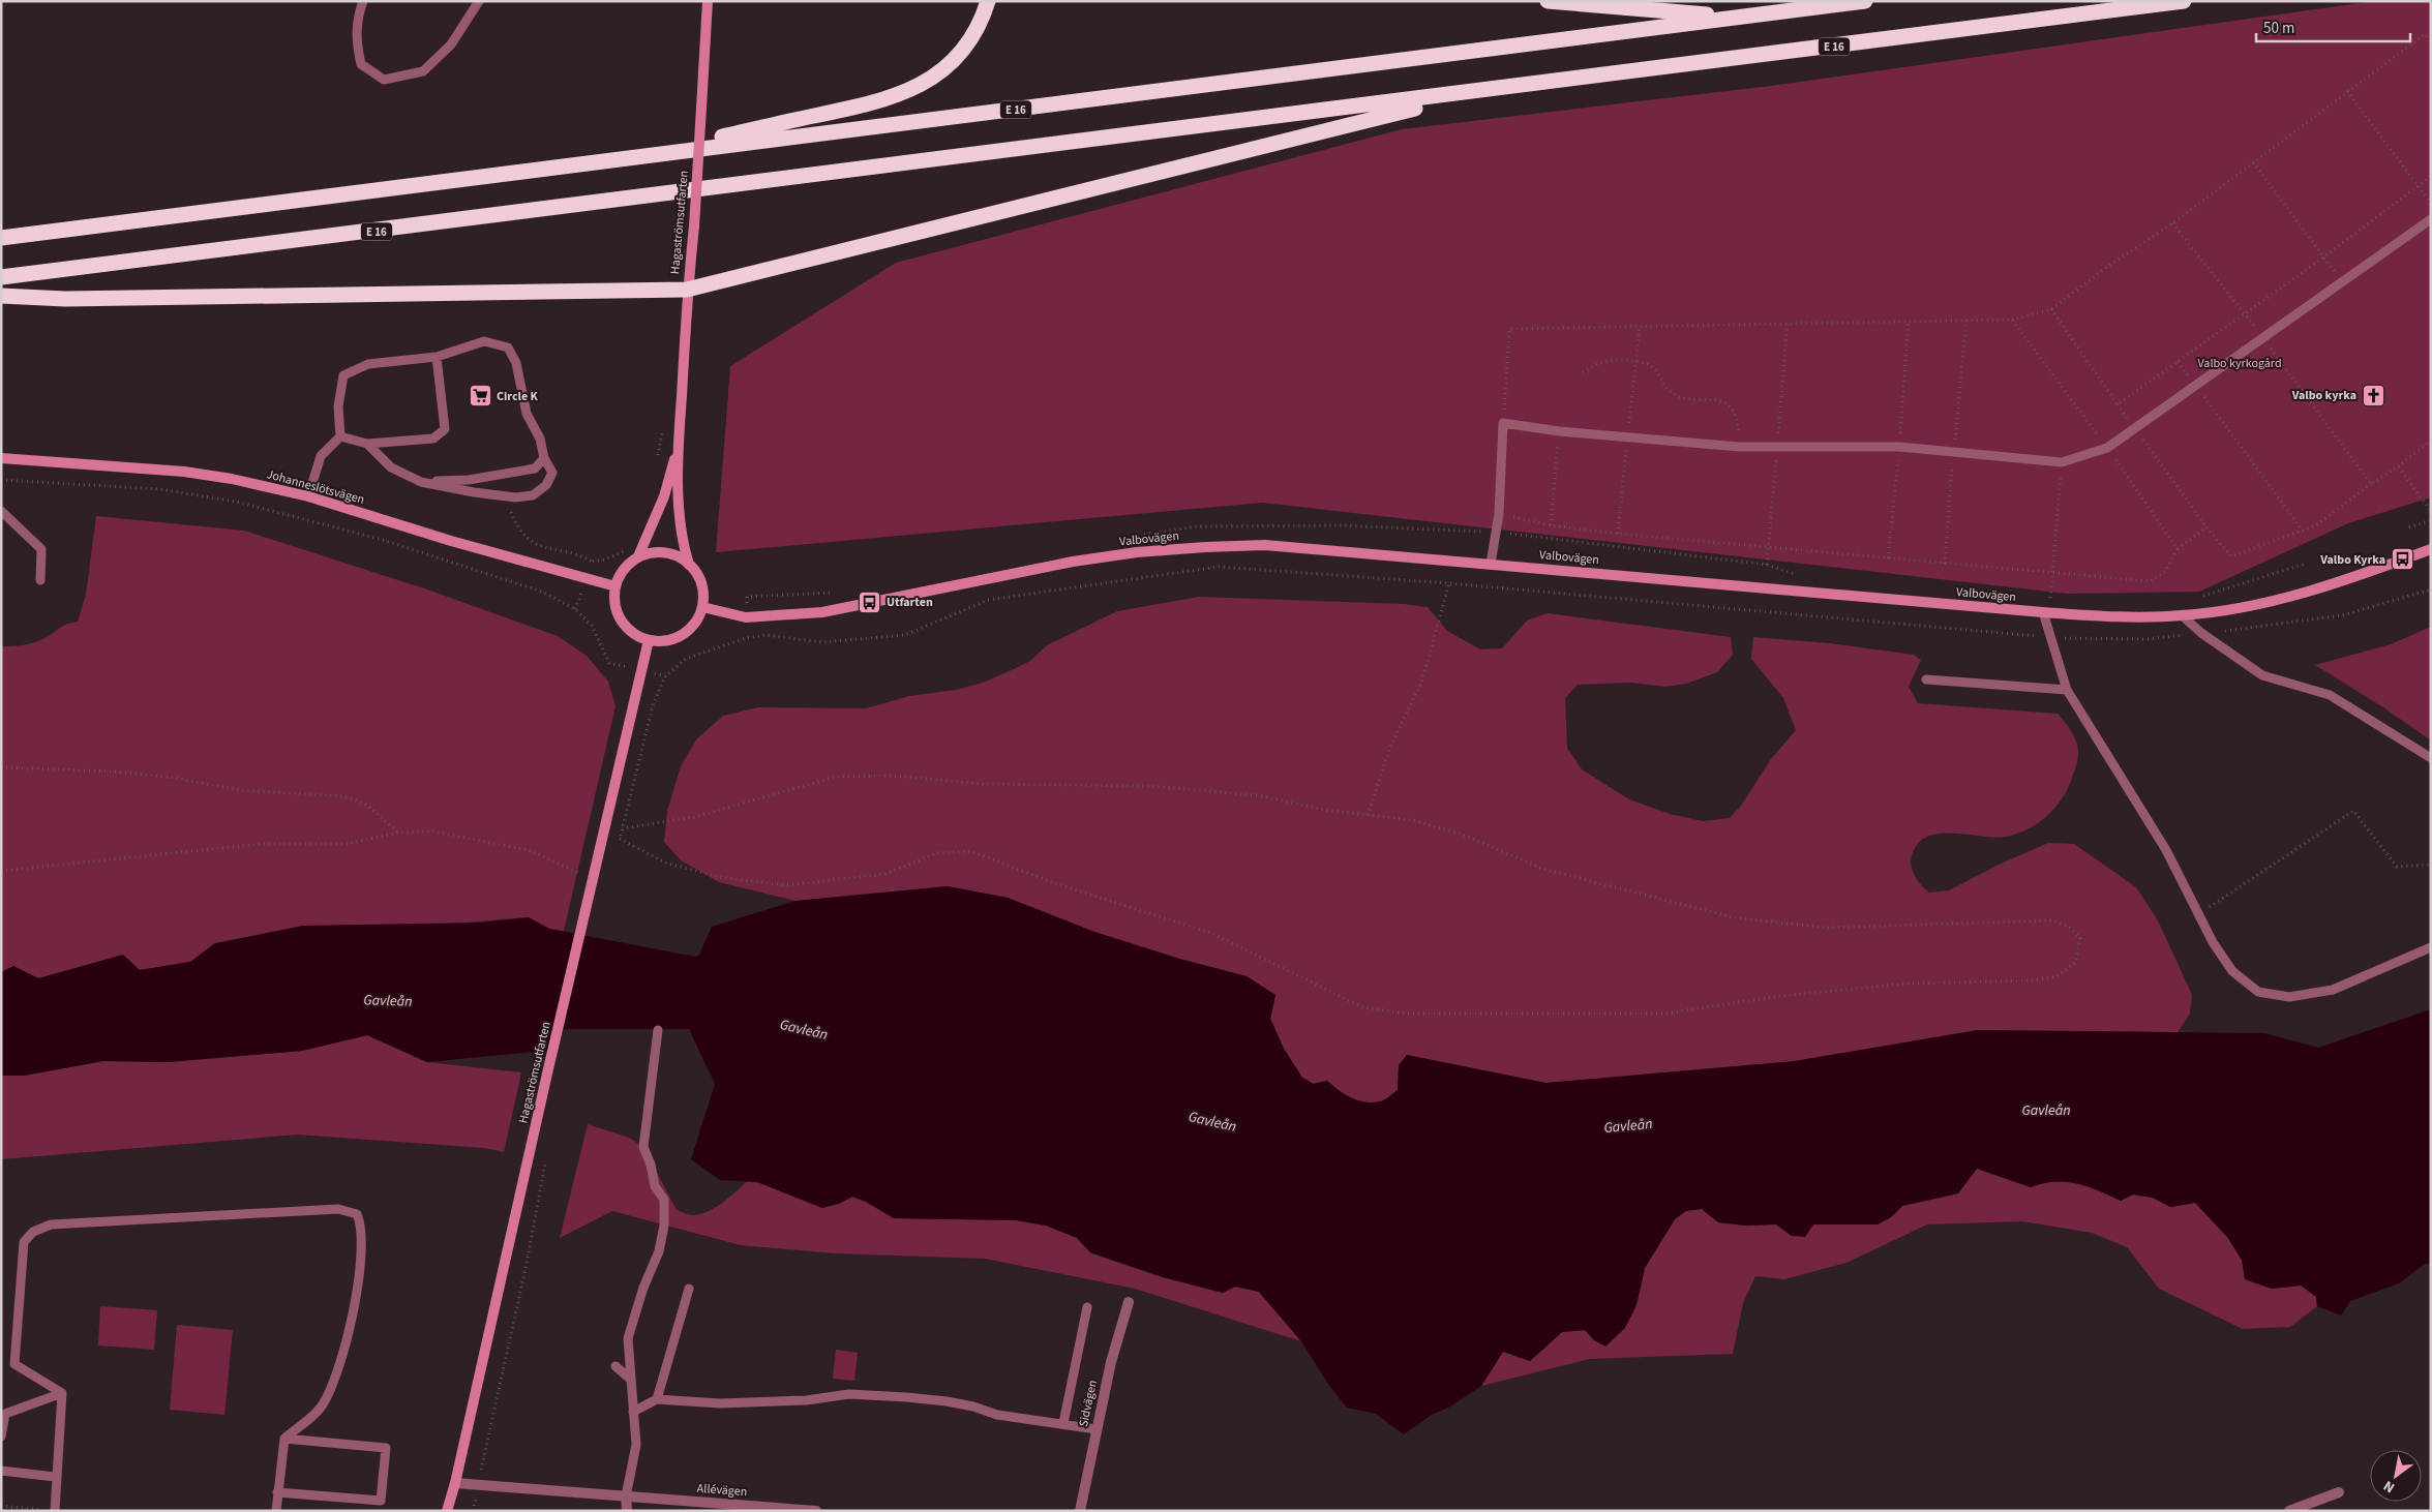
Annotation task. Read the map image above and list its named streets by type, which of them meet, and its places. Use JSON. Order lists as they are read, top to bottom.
{
  "streets": {
    "highway": ["E 16"],
    "main road": ["Hagaströmsutfarten", "Johanneslötsvägen", "Valbovägen"],
    "street": ["Sidvägen", "Allévägen"]
  },
  "crossings": [
    ["Hagaströmsutfarten", "Johanneslötsvägen"],
    ["Hagaströmsutfarten", "Valbovägen"],
    ["Hagaströmsutfarten", "Allévägen"],
    ["Johanneslötsvägen", "Valbovägen"]
  ],
  "water": ["Gavleån"],
  "parks": ["Valbo kyrkogård"],
  "places": {
    "church": ["Valbo kyrka"],
    "supermarket": ["Circle K"],
    "bus stop": ["Valbo Kyrka", "Utfarten"]
  },
  "scale_bar": "50 m",
  "north": "bottom left"
}
